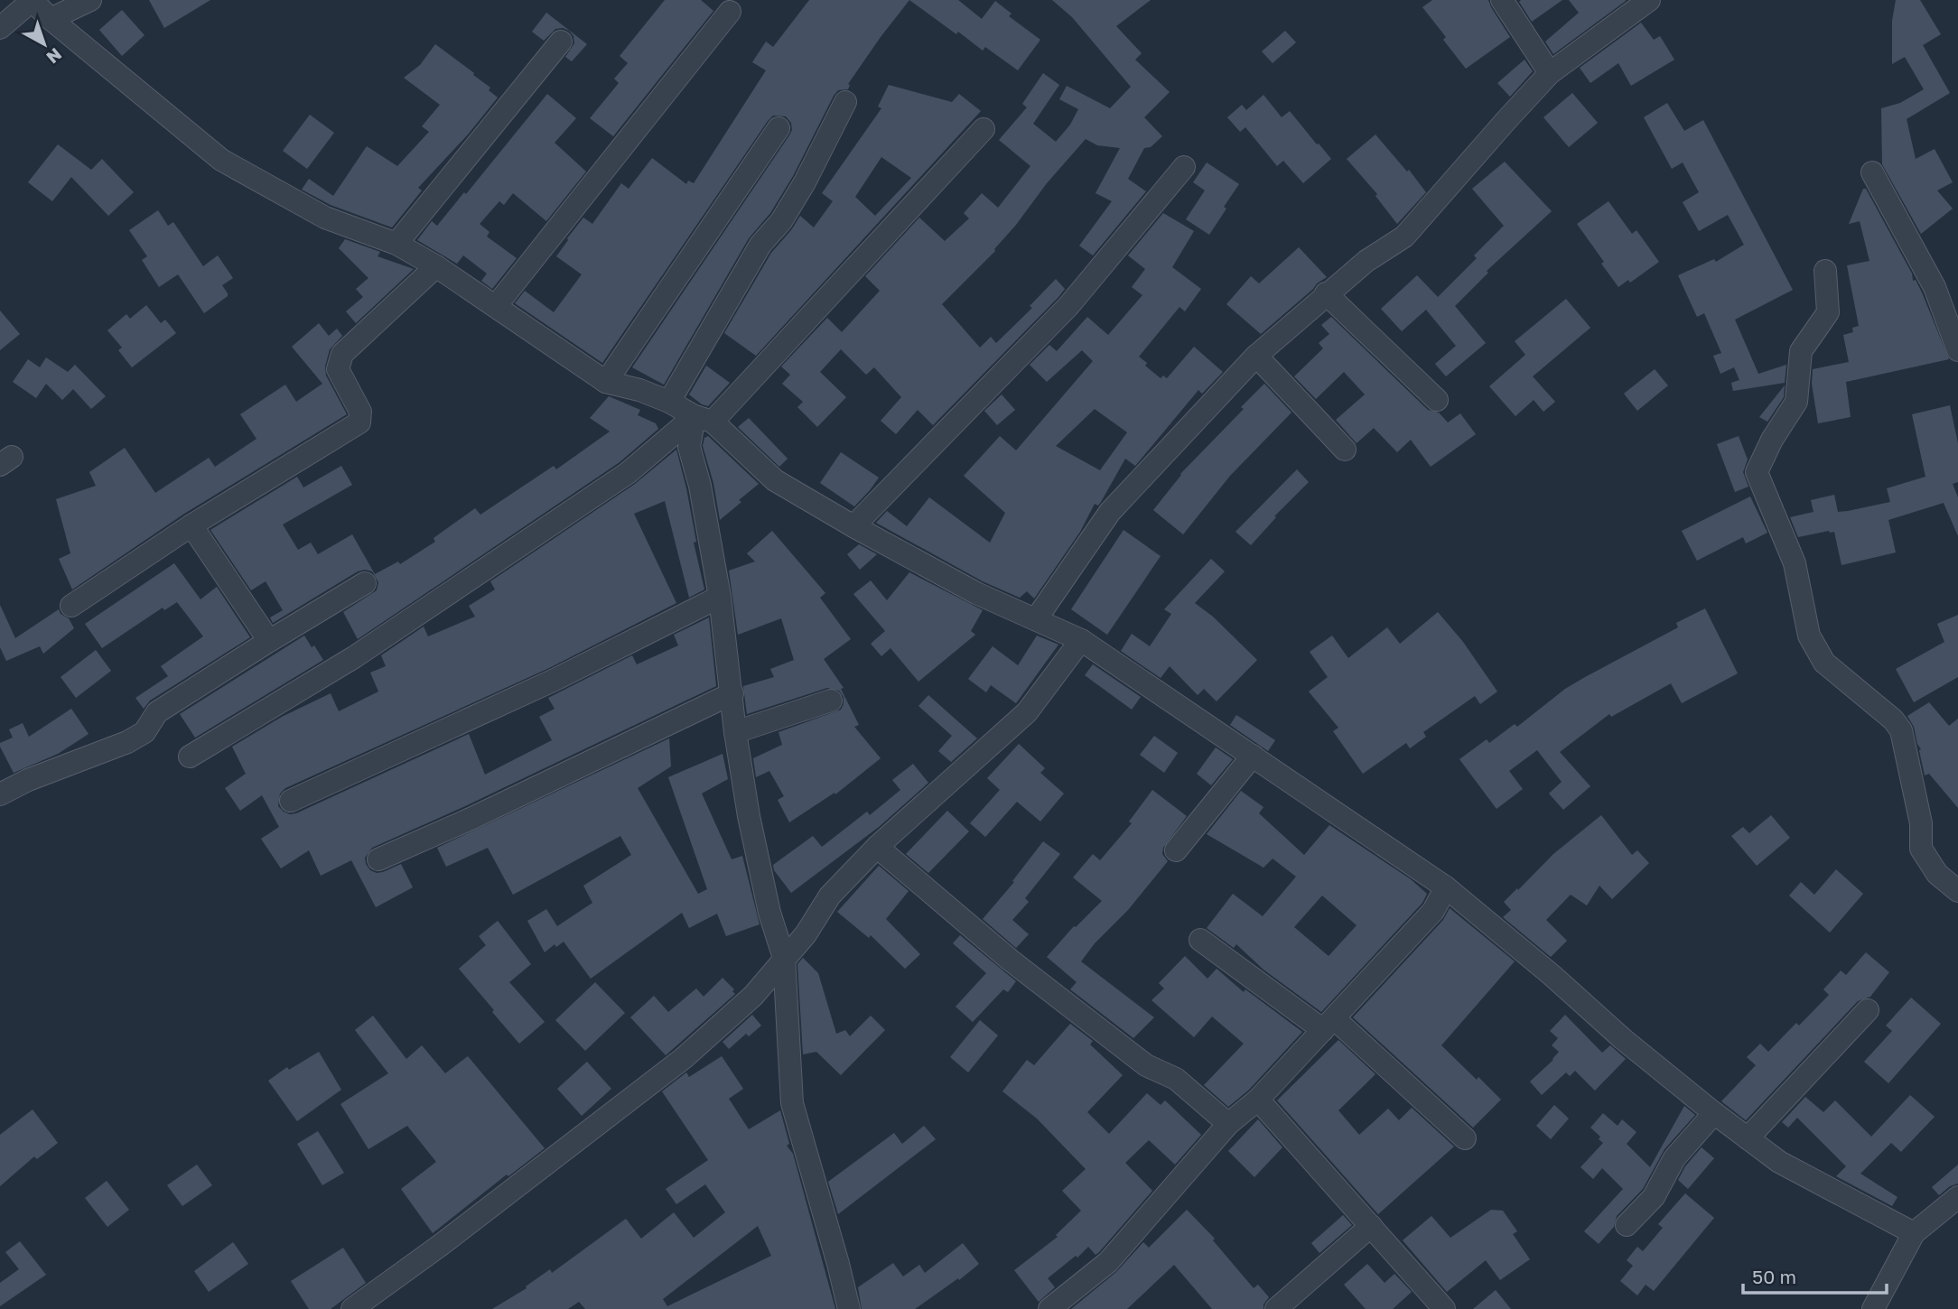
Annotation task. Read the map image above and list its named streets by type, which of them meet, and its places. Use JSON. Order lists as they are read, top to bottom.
{
  "scale_bar": "50 m",
  "north": "bottom right"
}
